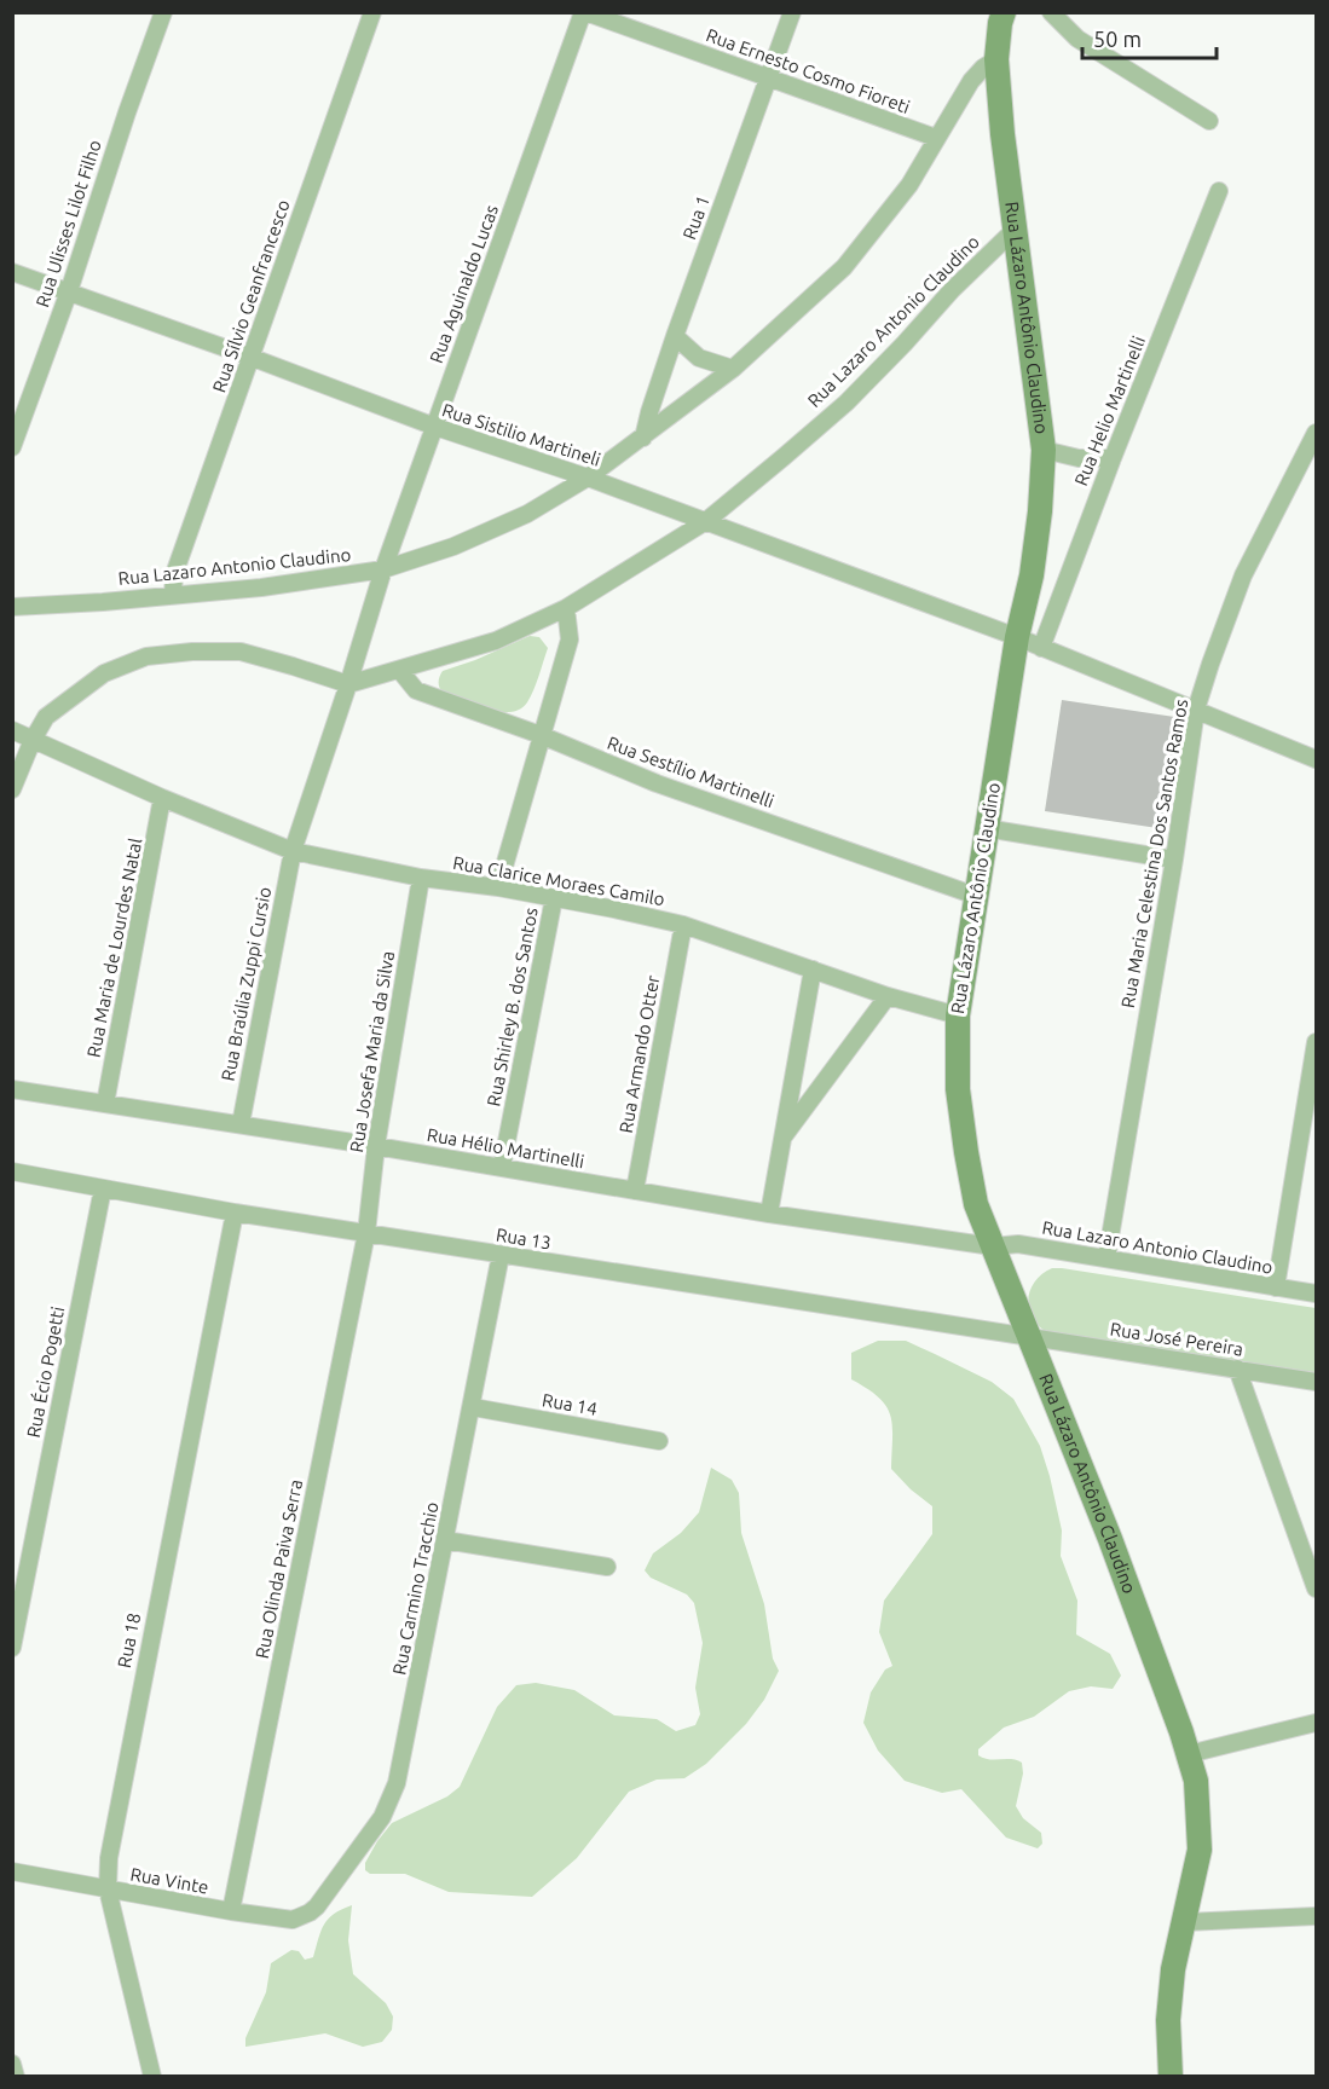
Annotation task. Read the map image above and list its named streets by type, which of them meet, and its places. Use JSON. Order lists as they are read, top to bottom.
{
  "streets": {
    "main road": ["Rua Lázaro Antônio Claudino"],
    "street": [
      "Rua Ernesto Cosmo Fioreti",
      "Rua 1",
      "Rua Ulisses Lilot Filho",
      "Rua Aguinaldo Lucas",
      "Rua Sílvio Geanfrancesco",
      "Rua Lazaro Antonio Claudino",
      "Rua Helio Martinelli",
      "Rua Sistilio Martineli",
      "Rua Sestílio Martinelli",
      "Rua Maria Celestina Dos Santos Ramos",
      "Rua Clarice Moraes Camilo",
      "Rua Maria de Lourdes Natal",
      "Rua Braúlia Zuppi Cursio",
      "Rua Shirley B. dos Santos",
      "Rua Josefa Maria da Silva",
      "Rua Armando Otter",
      "Rua Hélio Martinelli",
      "Rua 13",
      "Rua José Pereira",
      "Rua Écio Pogetti",
      "Rua 14",
      "Rua Olinda Paiva Serra",
      "Rua Carmino Tracchio",
      "Rua 18",
      "Rua Vinte"
    ]
  },
  "crossings": [
    ["Rua Ernesto Cosmo Fioreti", "Rua 1"],
    ["Rua Ernesto Cosmo Fioreti", "Rua Aguinaldo Lucas"],
    ["Rua Ernesto Cosmo Fioreti", "Rua Lazaro Antonio Claudino"],
    ["Rua 1", "Rua Lazaro Antonio Claudino"],
    ["Rua Ulisses Lilot Filho", "Rua Sistilio Martineli"],
    ["Rua Aguinaldo Lucas", "Rua Lazaro Antonio Claudino"],
    ["Rua Aguinaldo Lucas", "Rua Sistilio Martineli"],
    ["Rua Sílvio Geanfrancesco", "Rua Lazaro Antonio Claudino"],
    ["Rua Sílvio Geanfrancesco", "Rua Sistilio Martineli"],
    ["Rua Lázaro Antônio Claudino", "Rua Lazaro Antonio Claudino"],
    ["Rua Lázaro Antônio Claudino", "Rua Sistilio Martineli"],
    ["Rua Lázaro Antônio Claudino", "Rua Sestílio Martinelli"],
    ["Rua Lázaro Antônio Claudino", "Rua Clarice Moraes Camilo"],
    ["Rua Lázaro Antônio Claudino", "Rua Hélio Martinelli"],
    ["Rua Lázaro Antônio Claudino", "Rua 13"],
    ["Rua Lázaro Antônio Claudino", "Rua José Pereira"],
    ["Rua Lazaro Antonio Claudino", "Rua Sistilio Martineli"],
    ["Rua Lazaro Antonio Claudino", "Rua Sestílio Martinelli"],
    ["Rua Lazaro Antonio Claudino", "Rua Maria Celestina Dos Santos Ramos"],
    ["Rua Lazaro Antonio Claudino", "Rua Hélio Martinelli"],
    ["Rua Helio Martinelli", "Rua Sistilio Martineli"],
    ["Rua Sistilio Martineli", "Rua Maria Celestina Dos Santos Ramos"],
    ["Rua Clarice Moraes Camilo", "Rua Maria de Lourdes Natal"],
    ["Rua Clarice Moraes Camilo", "Rua Braúlia Zuppi Cursio"],
    ["Rua Clarice Moraes Camilo", "Rua Shirley B. dos Santos"],
    ["Rua Clarice Moraes Camilo", "Rua Josefa Maria da Silva"],
    ["Rua Clarice Moraes Camilo", "Rua Armando Otter"],
    ["Rua Maria de Lourdes Natal", "Rua Hélio Martinelli"],
    ["Rua Braúlia Zuppi Cursio", "Rua Hélio Martinelli"],
    ["Rua Shirley B. dos Santos", "Rua Hélio Martinelli"],
    ["Rua Josefa Maria da Silva", "Rua Hélio Martinelli"],
    ["Rua Josefa Maria da Silva", "Rua 13"],
    ["Rua Josefa Maria da Silva", "Rua Olinda Paiva Serra"],
    ["Rua Armando Otter", "Rua Hélio Martinelli"],
    ["Rua 13", "Rua José Pereira"],
    ["Rua 13", "Rua Écio Pogetti"],
    ["Rua 13", "Rua Olinda Paiva Serra"],
    ["Rua 13", "Rua Carmino Tracchio"],
    ["Rua 13", "Rua 18"],
    ["Rua 14", "Rua Carmino Tracchio"],
    ["Rua Olinda Paiva Serra", "Rua Vinte"],
    ["Rua Carmino Tracchio", "Rua Vinte"],
    ["Rua 18", "Rua Vinte"]
  ],
  "scale_bar": "50 m"
}
